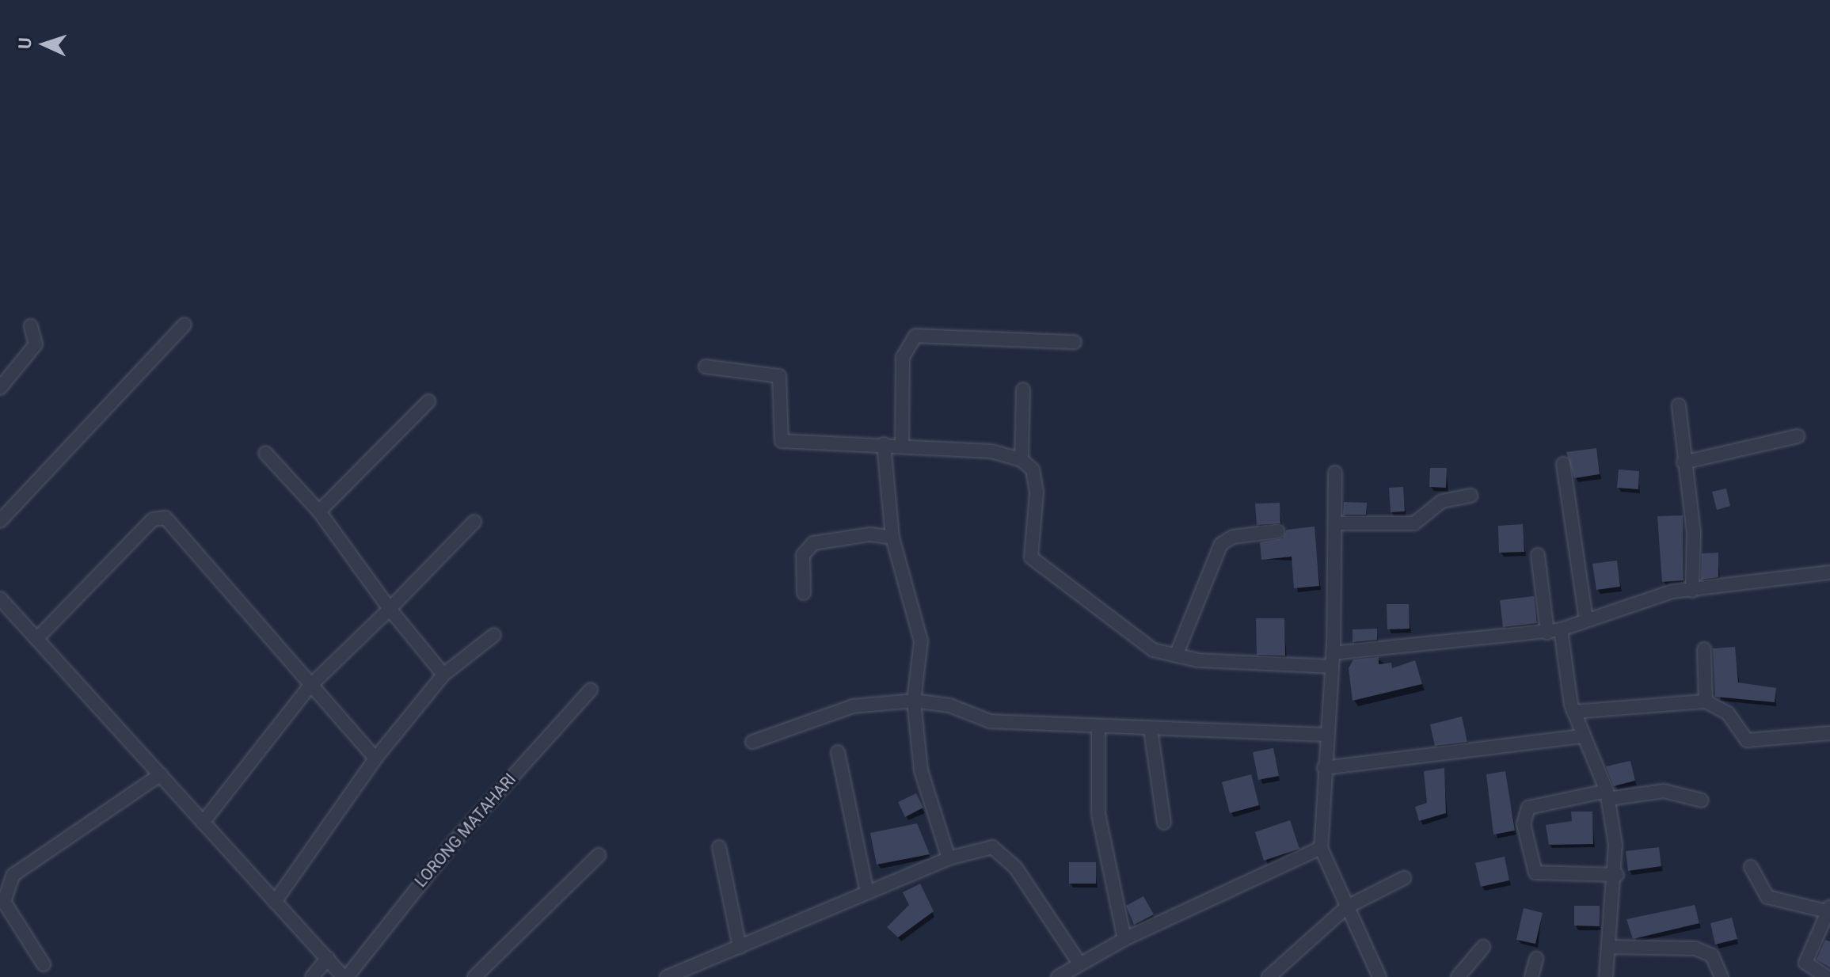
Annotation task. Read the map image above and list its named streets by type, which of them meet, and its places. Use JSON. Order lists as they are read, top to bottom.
{
  "streets": {
    "street": ["LORONG MATAHARI"]
  },
  "north": "left"
}
